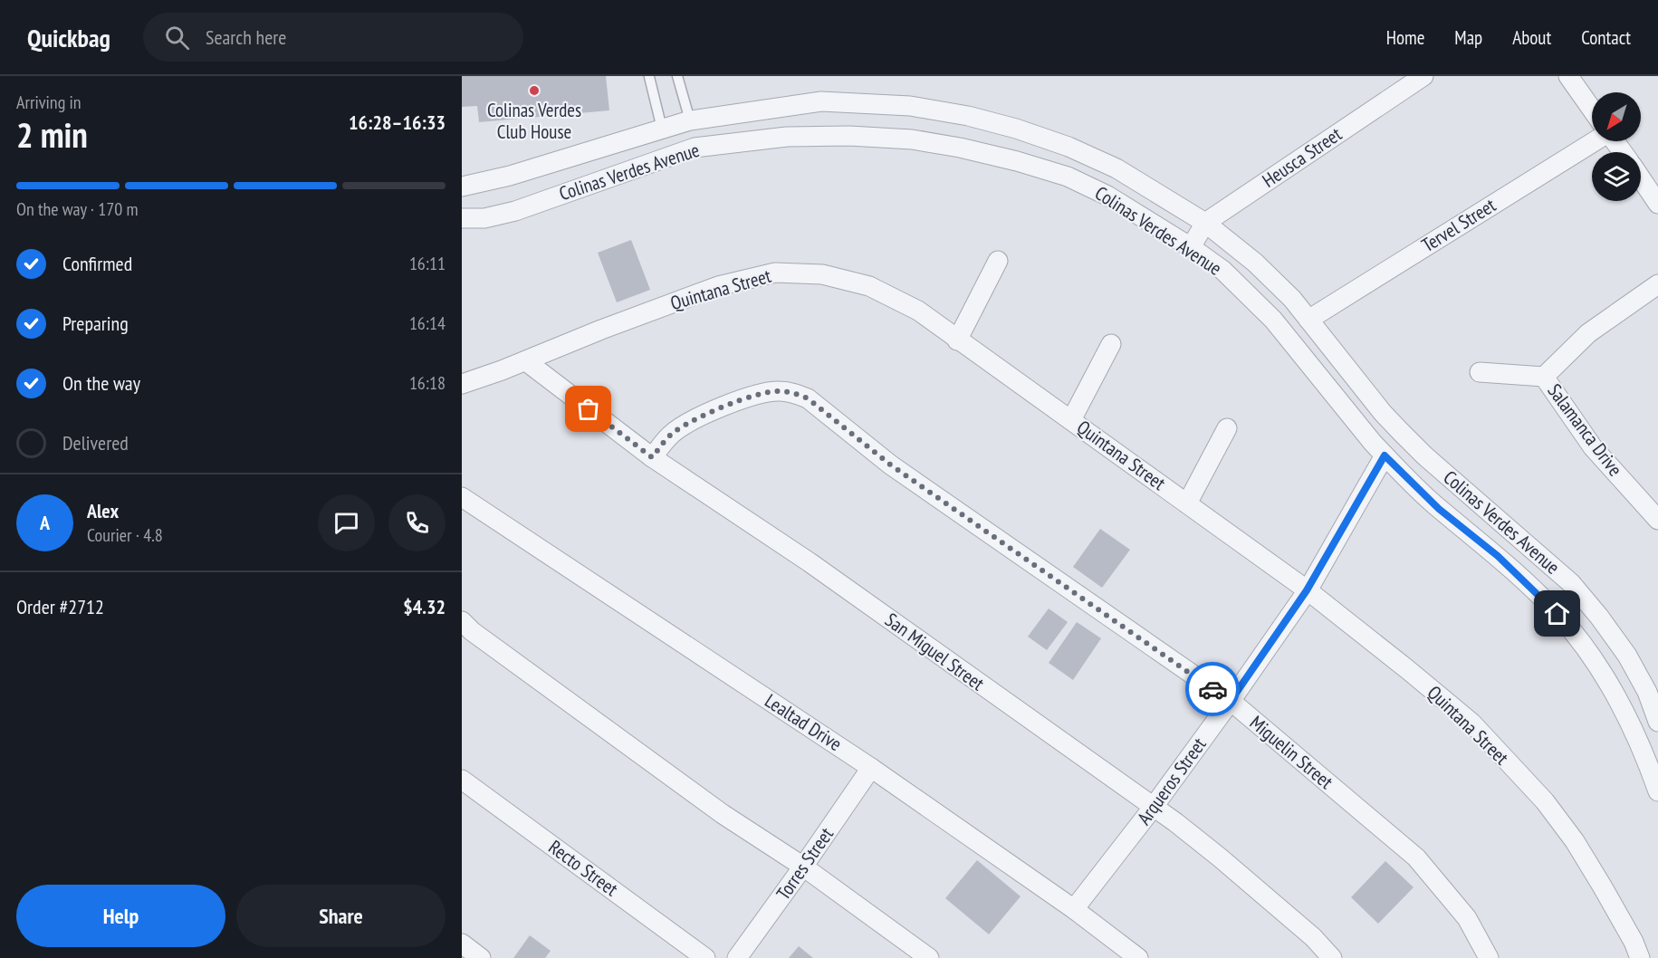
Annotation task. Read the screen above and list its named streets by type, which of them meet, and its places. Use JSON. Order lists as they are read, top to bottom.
{
  "streets": {
    "street": [
      "Heusca Street",
      "Colinas Verdes Avenue",
      "Tervel Street",
      "Quintana Street",
      "Salamanca Drive",
      "San Miguel Street",
      "Lealtad Drive",
      "Miguelin Street",
      "Arqueros Street",
      "Torres Street",
      "Recto Street"
    ]
  },
  "crossings": [
    ["Heusca Street", "Colinas Verdes Avenue"],
    ["Colinas Verdes Avenue", "Tervel Street"],
    ["Colinas Verdes Avenue", "Arqueros Street"],
    ["Quintana Street", "San Miguel Street"],
    ["Quintana Street", "Arqueros Street"],
    ["San Miguel Street", "Miguelin Street"],
    ["San Miguel Street", "Arqueros Street"],
    ["Lealtad Drive", "Arqueros Street"],
    ["Lealtad Drive", "Torres Street"],
    ["Miguelin Street", "Arqueros Street"]
  ],
  "places": ["Colinas Verdes Club House"],
  "north": "bottom left",
  "page": {
    "header": "Quickbag",
    "search": "Search here",
    "nav": [
      "Home",
      "Map",
      "About",
      "Contact"
    ],
    "heading": ["2 min", "Arriving in", "16:28–16:33"],
    "panel": [
      "Alex",
      "Courier · 4.8",
      "Order #2712",
      "$4.32"
    ],
    "bar": "On the way · 170 m",
    "list": [
      ["Confirmed", "16:11"],
      ["Preparing", "16:14"],
      ["On the way", "16:18"],
      "Delivered"
    ],
    "round": "A",
    "buttons": ["Help", "Share"]
  }
}
